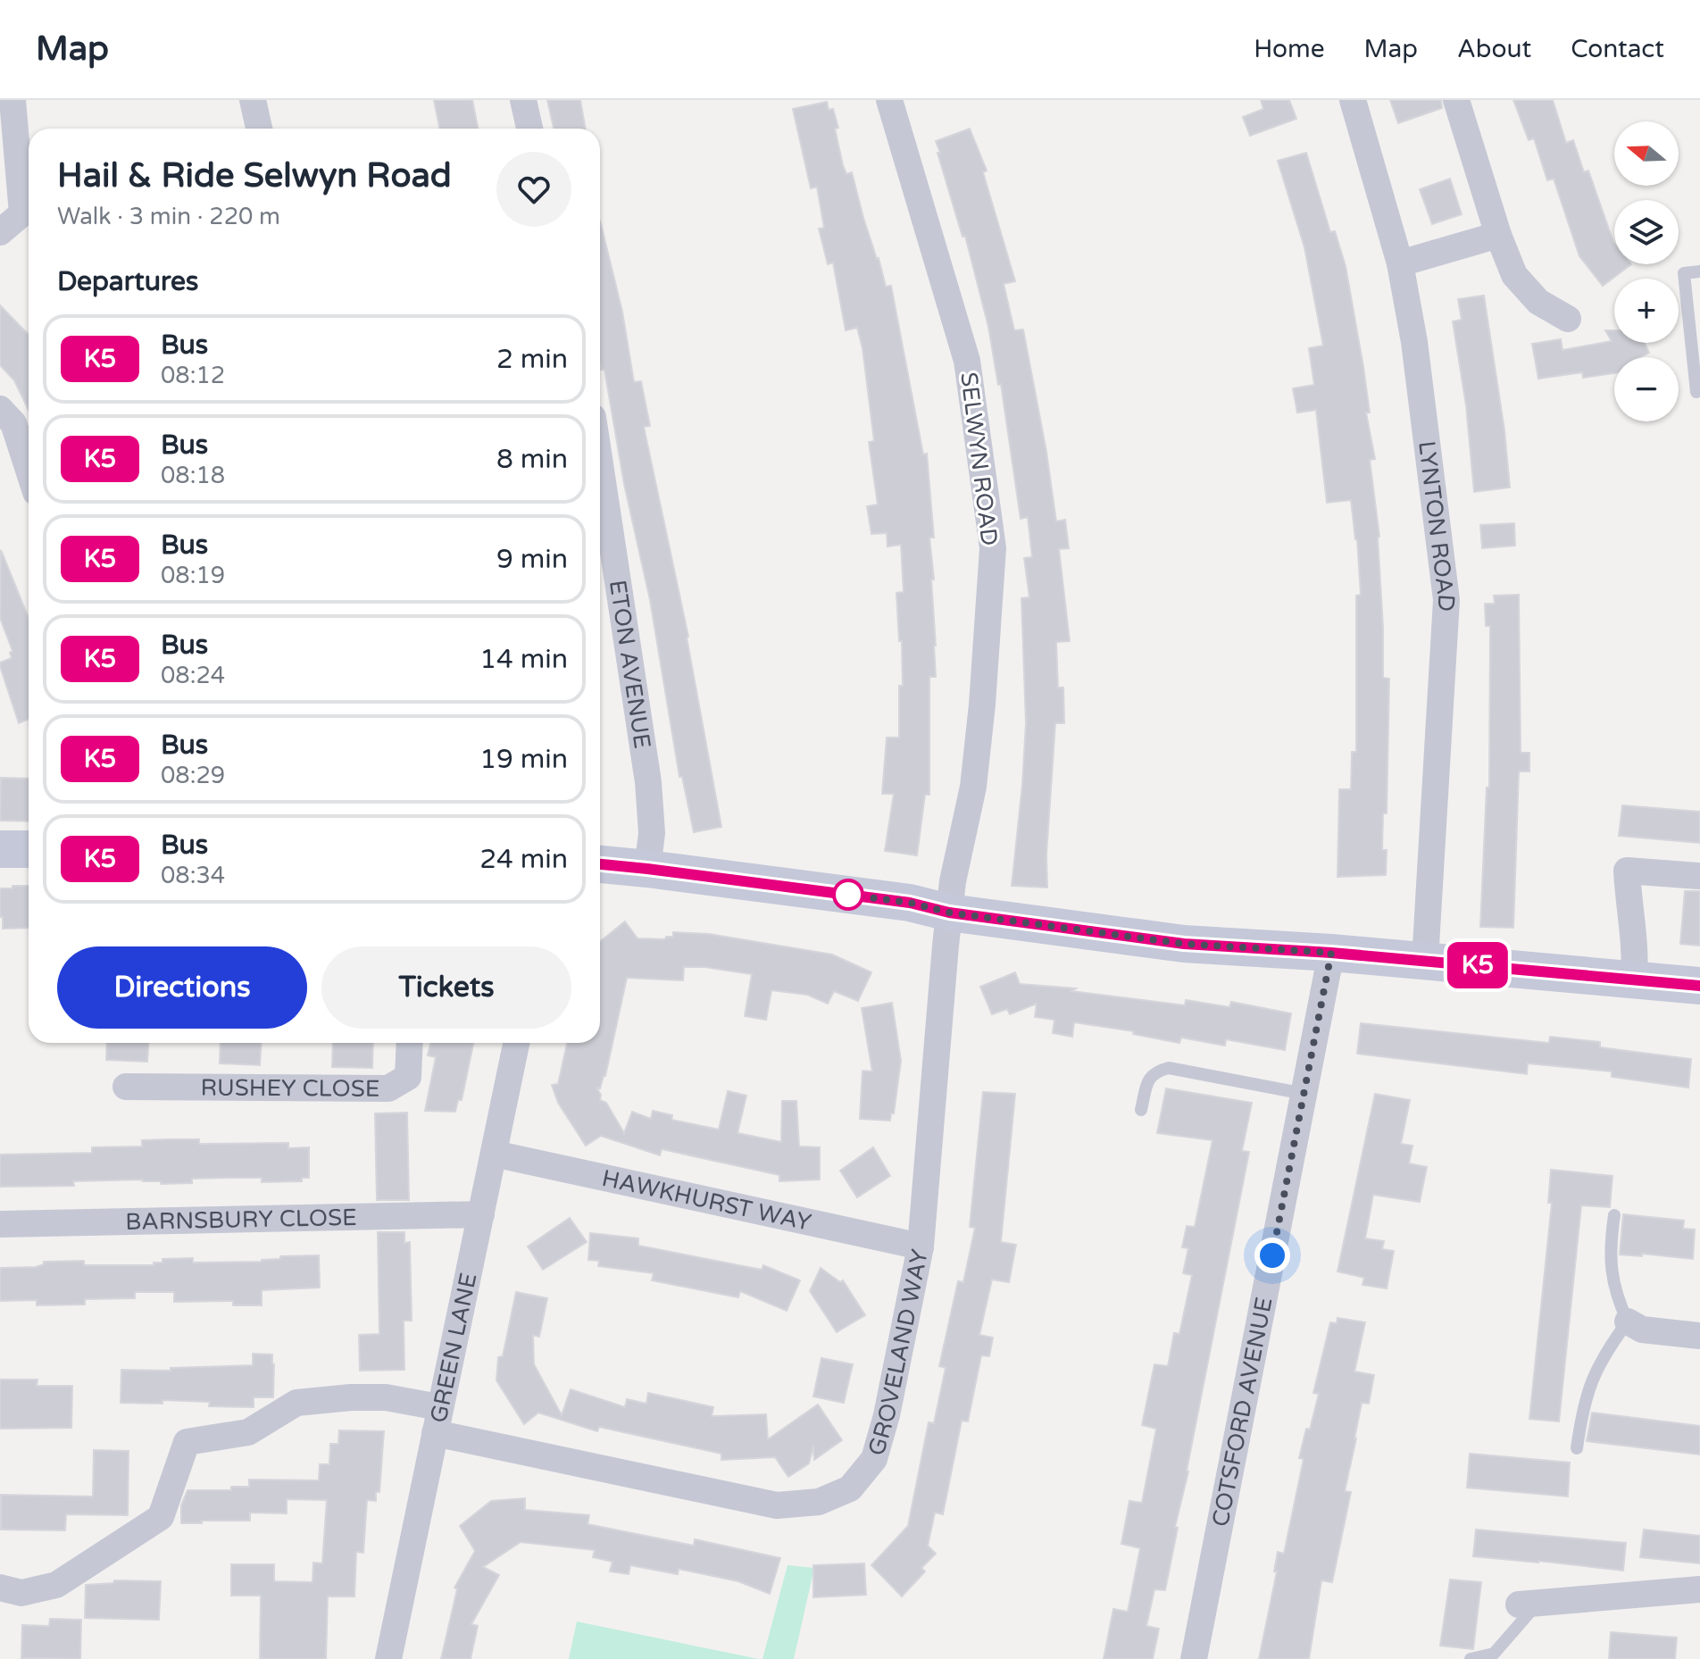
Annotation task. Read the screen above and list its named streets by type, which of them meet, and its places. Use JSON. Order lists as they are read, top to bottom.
{
  "streets": {
    "street": [
      "SELWYN ROAD",
      "LYNTON ROAD",
      "ETON AVENUE",
      "RUSHEY CLOSE",
      "HAWKHURST WAY",
      "BARNSBURY CLOSE",
      "GREEN LANE",
      "GROVELAND WAY",
      "COTSFORD AVENUE"
    ]
  },
  "crossings": [
    ["SELWYN ROAD", "GROVELAND WAY"],
    ["HAWKHURST WAY", "GREEN LANE"],
    ["HAWKHURST WAY", "GROVELAND WAY"],
    ["BARNSBURY CLOSE", "GREEN LANE"],
    ["GREEN LANE", "GROVELAND WAY"]
  ],
  "lines": ["bus line K5"],
  "north": "left",
  "page": {
    "header": "Map",
    "nav": [
      "Home",
      "Map",
      "About",
      "Contact"
    ],
    "on_map": "K5",
    "map_buttons": ["+", "−"],
    "heading": [
      ["Hail & Ride Selwyn Road", "Walk · 3 min · 220 m"],
      "Departures"
    ],
    "list": [
      {
        "mark": "K5",
        "name": "Bus",
        "note": "08:12",
        "value": "2 min"
      },
      {
        "mark": "K5",
        "name": "Bus",
        "note": "08:18",
        "value": "8 min"
      },
      {
        "mark": "K5",
        "name": "Bus",
        "note": "08:19",
        "value": "9 min"
      },
      {
        "mark": "K5",
        "name": "Bus",
        "note": "08:24",
        "value": "14 min"
      },
      {
        "mark": "K5",
        "name": "Bus",
        "note": "08:29",
        "value": "19 min"
      },
      {
        "mark": "K5",
        "name": "Bus",
        "note": "08:34",
        "value": "24 min"
      }
    ],
    "buttons": ["Directions", "Tickets"]
  }
}
